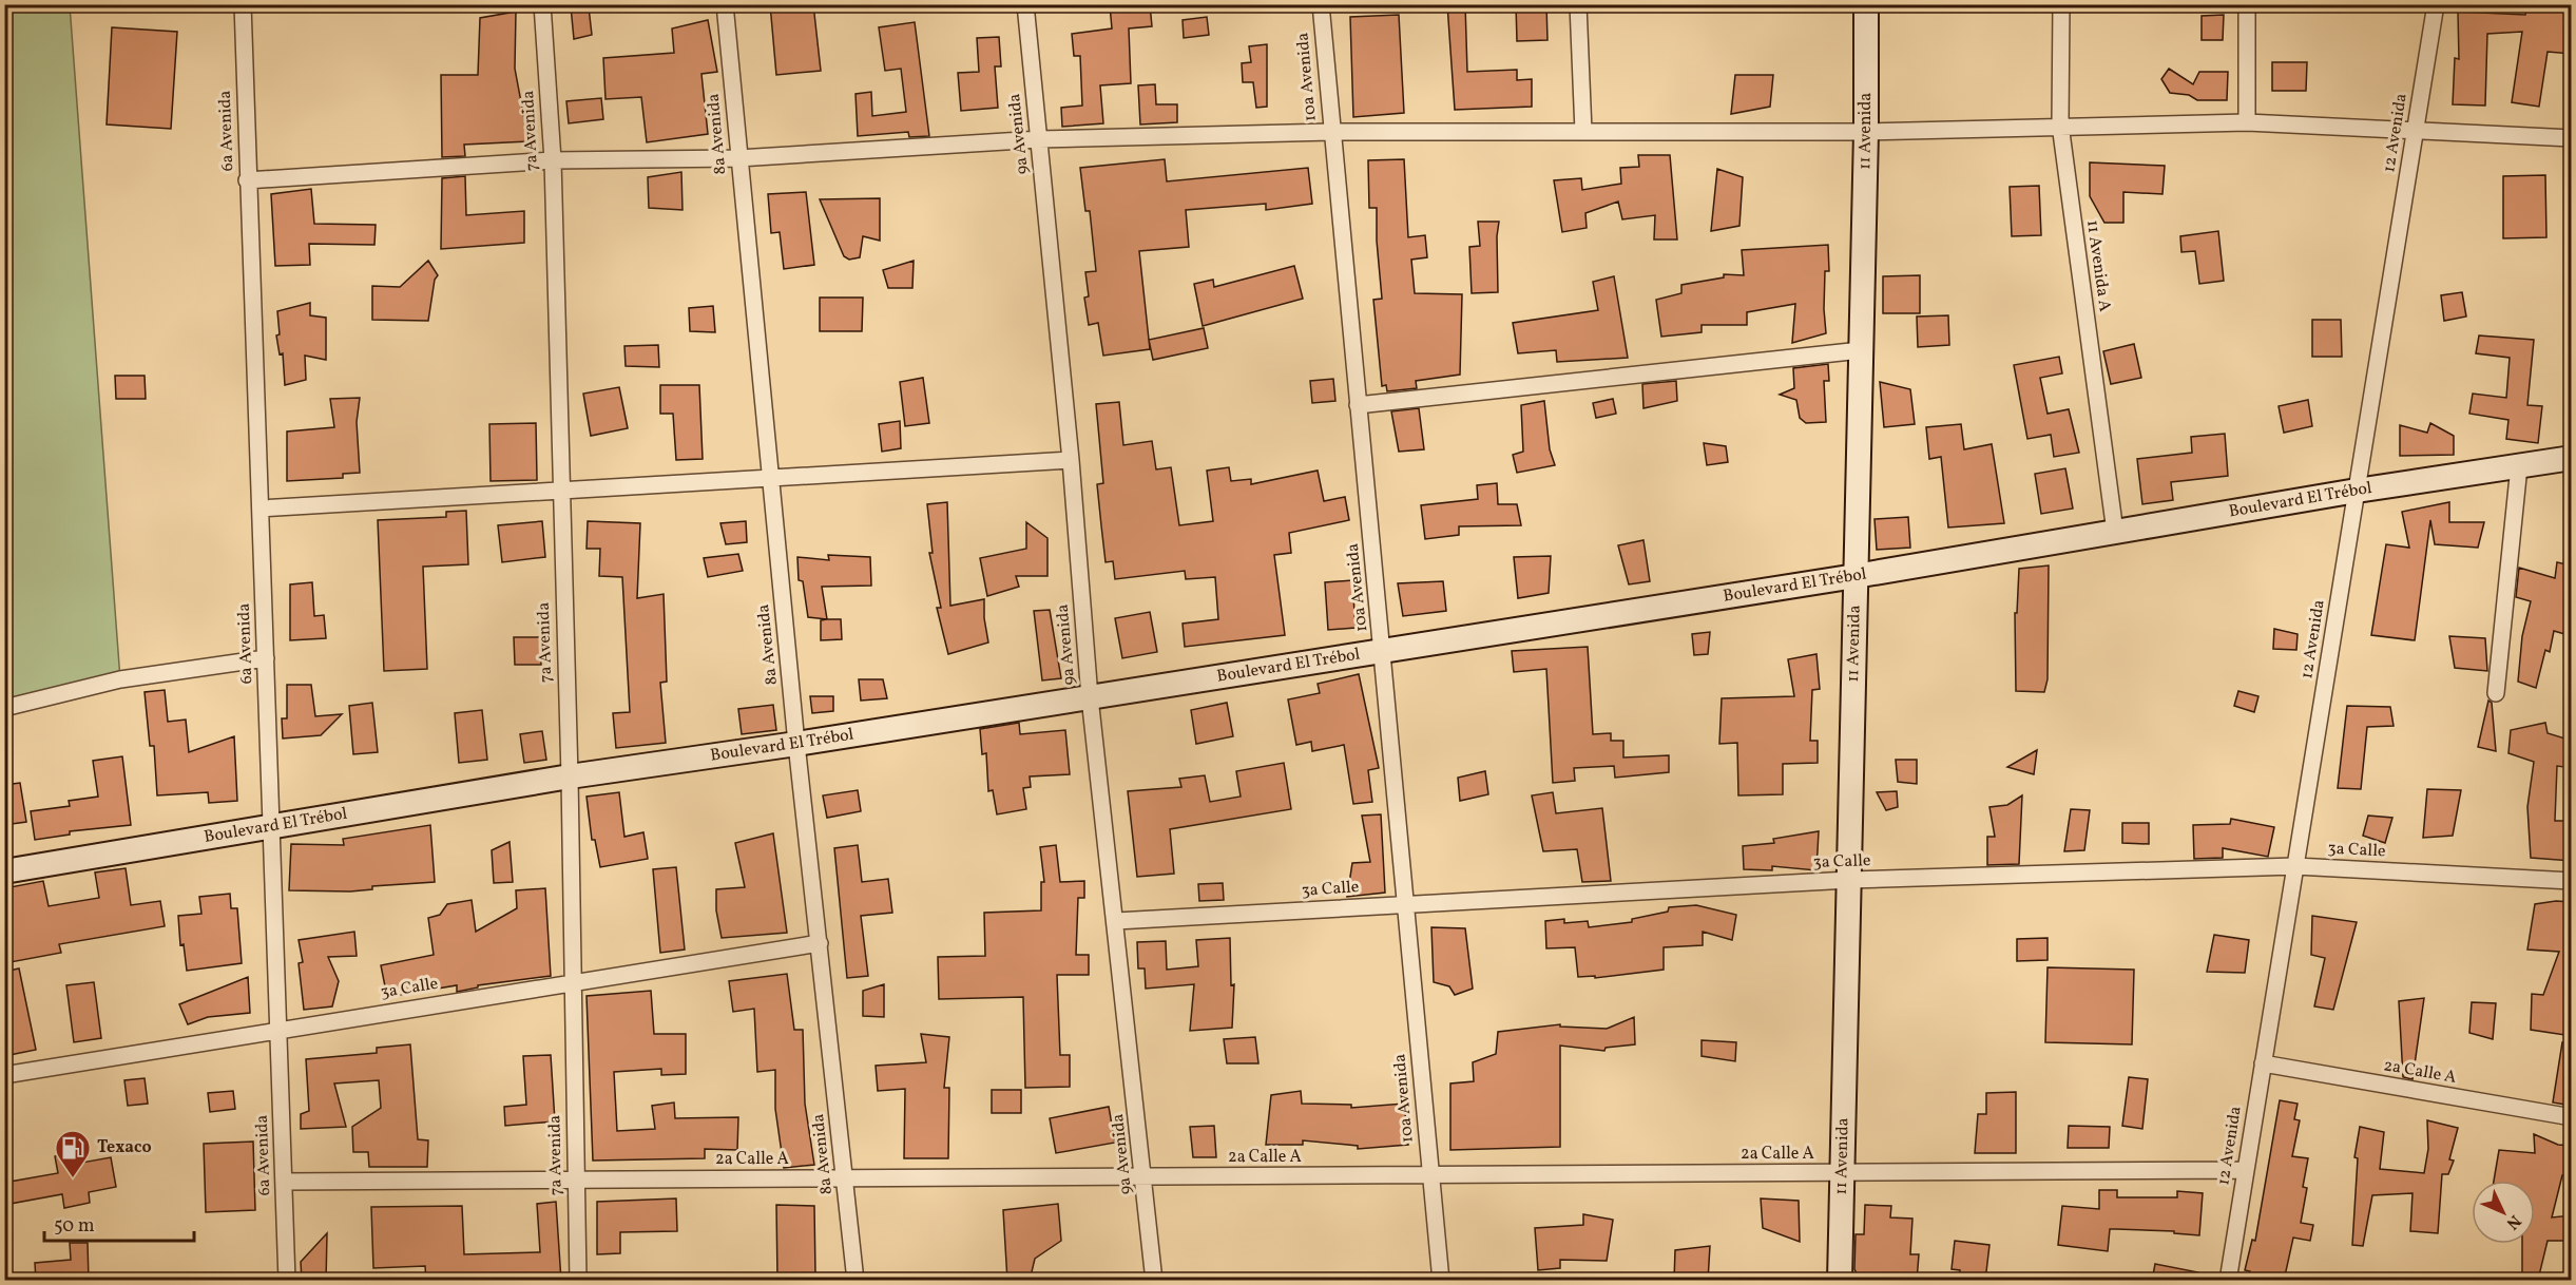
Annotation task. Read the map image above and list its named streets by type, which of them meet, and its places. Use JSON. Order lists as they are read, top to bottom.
{
  "streets": {
    "main road": ["11 Avenida", "Boulevard El Trébol"],
    "street": [
      "10a Avenida",
      "6a Avenida",
      "7a Avenida",
      "12 Avenida",
      "8a Avenida",
      "9a Avenida",
      "11 Avenida A",
      "3a Calle",
      "2a Calle A"
    ]
  },
  "crossings": [
    ["10a Avenida", "Boulevard El Trébol"],
    ["10a Avenida", "3a Calle"],
    ["10a Avenida", "2a Calle A"],
    ["11 Avenida", "Boulevard El Trébol"],
    ["11 Avenida", "3a Calle"],
    ["11 Avenida", "2a Calle A"],
    ["6a Avenida", "Boulevard El Trébol"],
    ["6a Avenida", "3a Calle"],
    ["6a Avenida", "2a Calle A"],
    ["7a Avenida", "Boulevard El Trébol"],
    ["7a Avenida", "3a Calle"],
    ["7a Avenida", "2a Calle A"],
    ["12 Avenida", "Boulevard El Trébol"],
    ["12 Avenida", "3a Calle"],
    ["12 Avenida", "2a Calle A"],
    ["8a Avenida", "Boulevard El Trébol"],
    ["8a Avenida", "3a Calle"],
    ["8a Avenida", "2a Calle A"],
    ["9a Avenida", "Boulevard El Trébol"],
    ["9a Avenida", "3a Calle"],
    ["9a Avenida", "2a Calle A"],
    ["11 Avenida A", "Boulevard El Trébol"]
  ],
  "places": {
    "fuel station": ["Texaco"]
  },
  "scale_bar": "50 m",
  "north": "bottom right"
}
